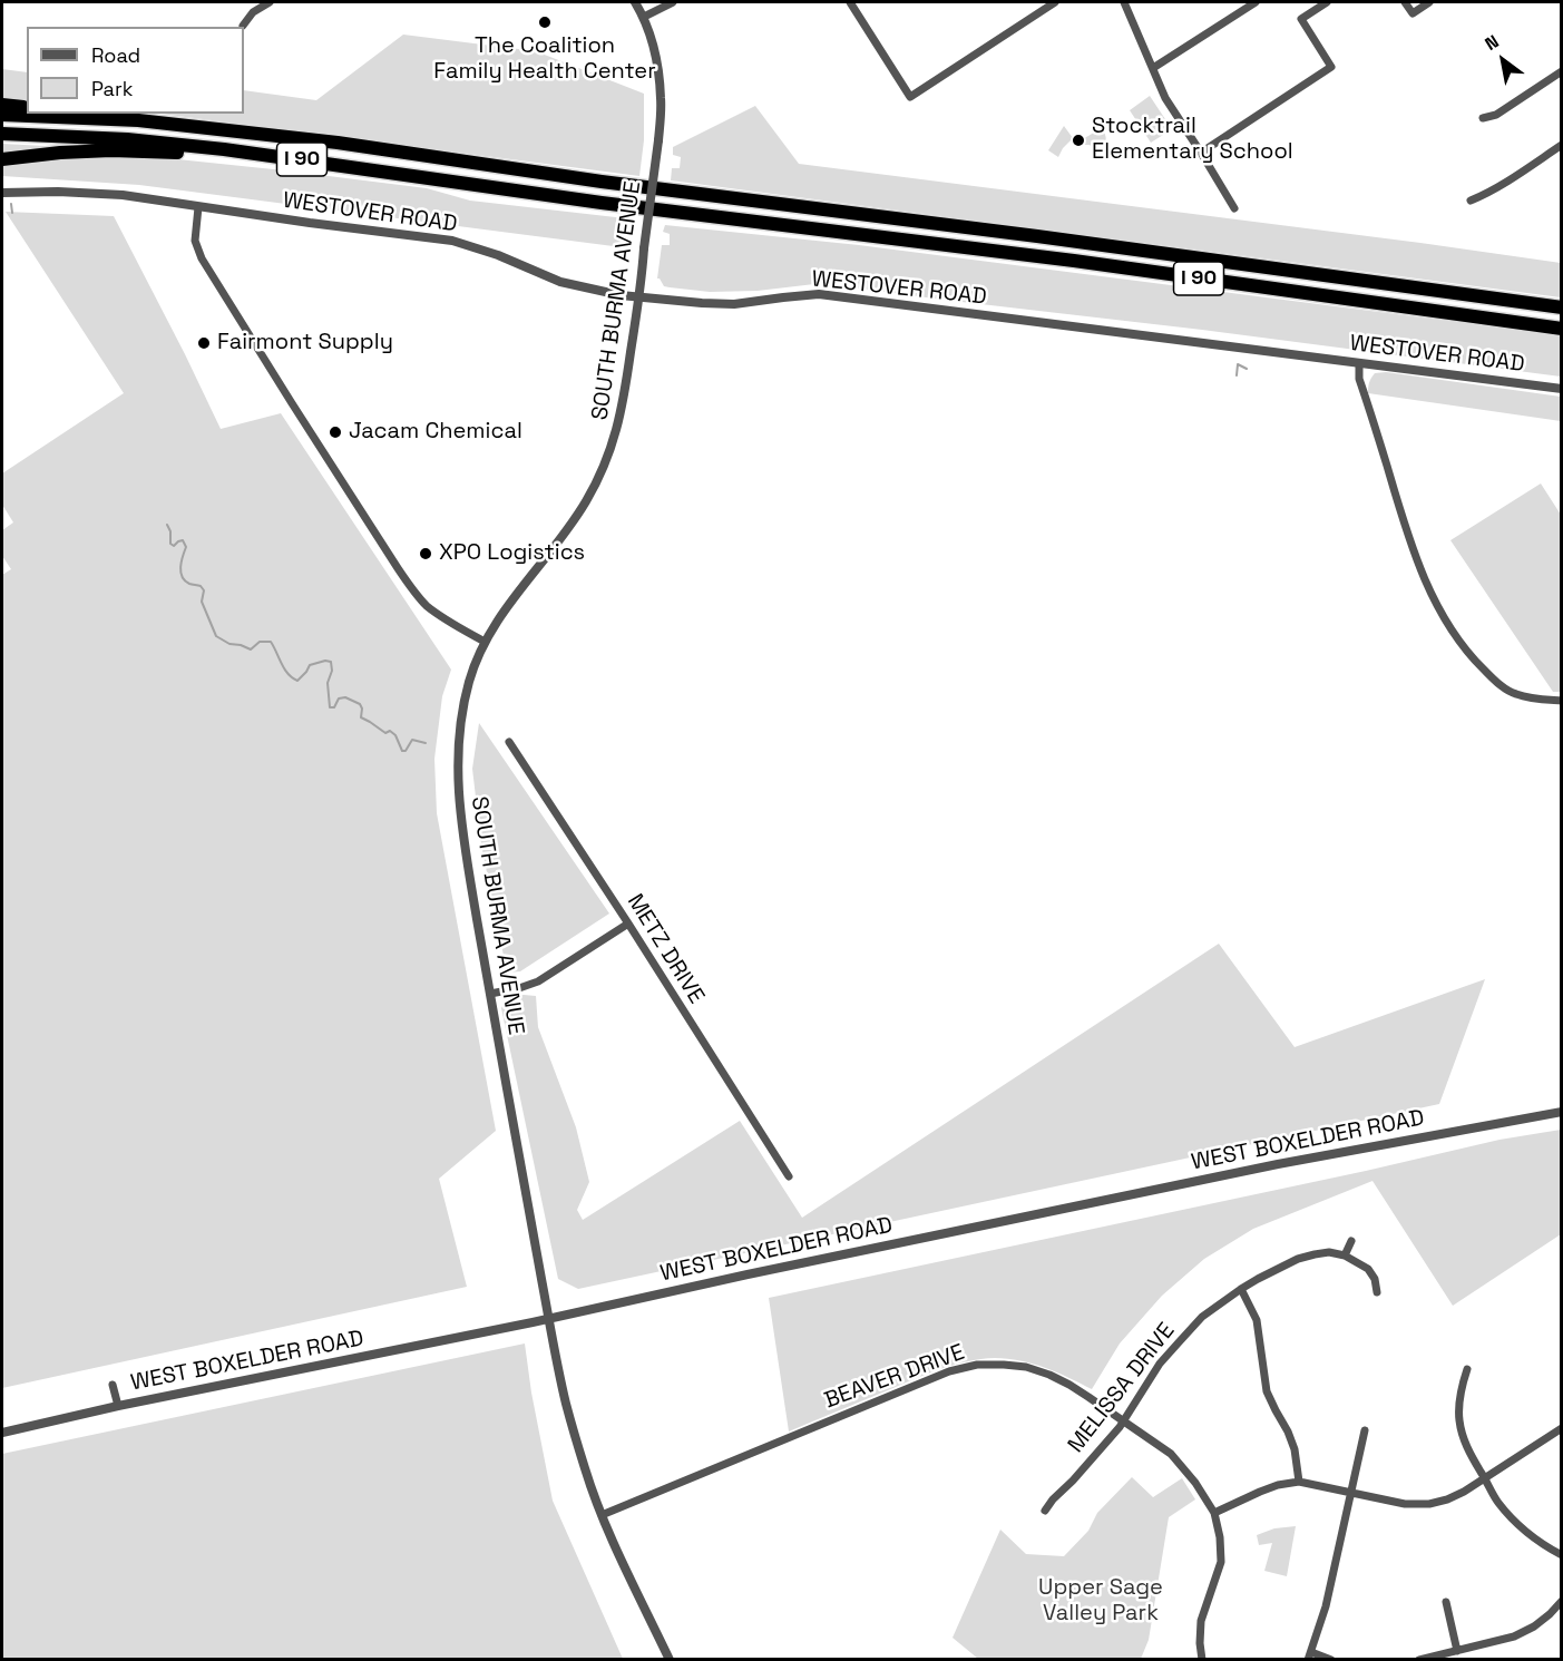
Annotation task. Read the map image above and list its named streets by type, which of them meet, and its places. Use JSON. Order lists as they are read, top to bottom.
{
  "streets": {
    "highway": ["I 90"],
    "street": [
      "WESTOVER ROAD",
      "SOUTH BURMA AVENUE",
      "METZ DRIVE",
      "WEST BOXELDER ROAD",
      "BEAVER DRIVE",
      "MELISSA DRIVE"
    ]
  },
  "crossings": [
    ["WESTOVER ROAD", "SOUTH BURMA AVENUE"],
    ["SOUTH BURMA AVENUE", "WEST BOXELDER ROAD"],
    ["SOUTH BURMA AVENUE", "BEAVER DRIVE"],
    ["BEAVER DRIVE", "MELISSA DRIVE"]
  ],
  "parks": ["Upper Sage Valley Park"],
  "places": [
    "The Coalition Family Health Center",
    "Stocktrail Elementary School",
    "Fairmont Supply",
    "Jacam Chemical",
    "XPO Logistics"
  ],
  "legend": ["Road", "Park"],
  "north": "top left"
}
